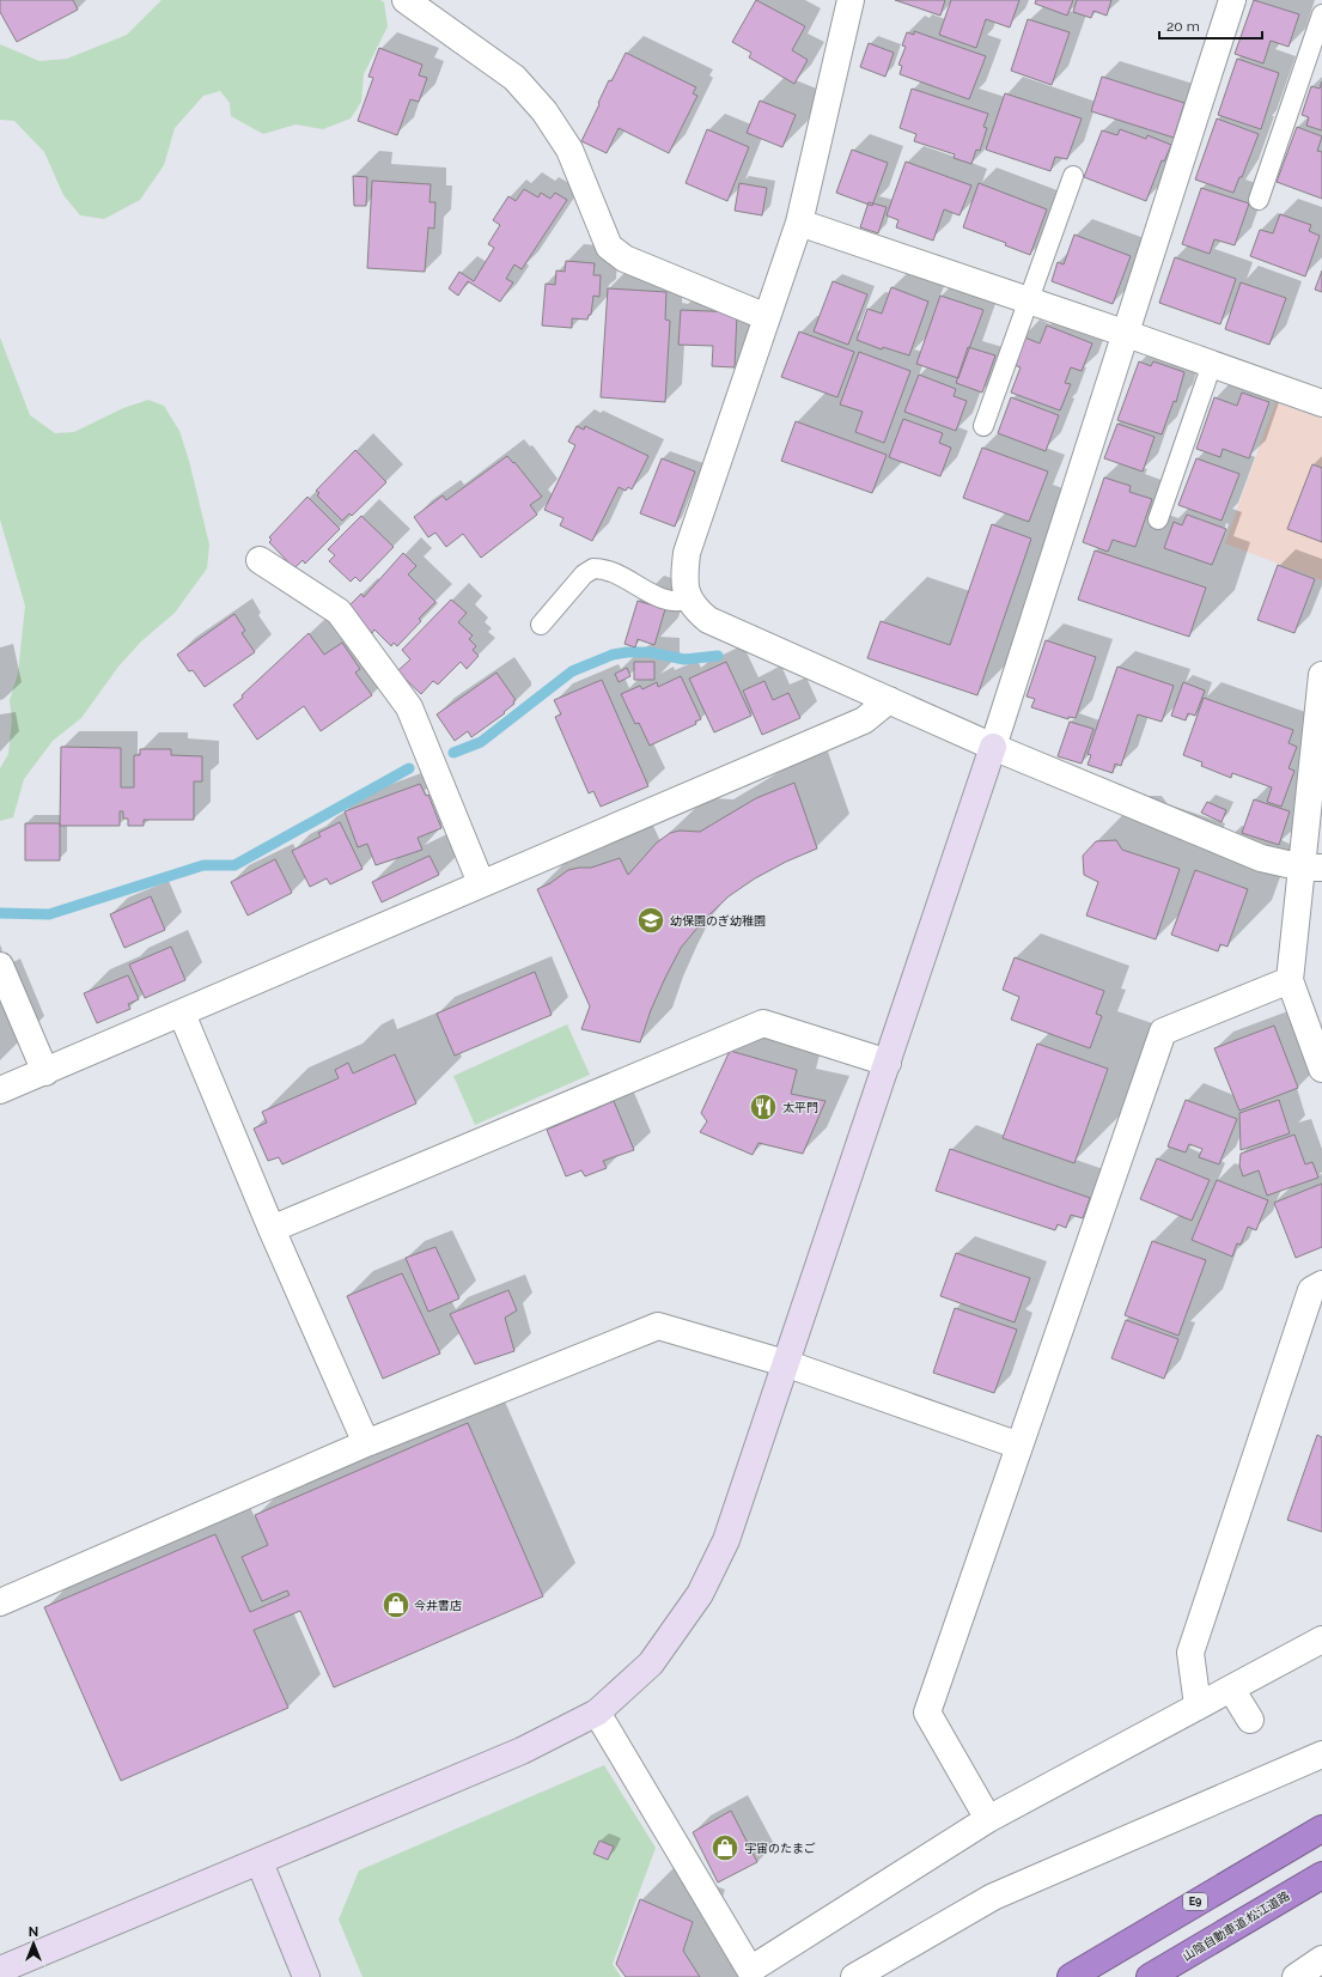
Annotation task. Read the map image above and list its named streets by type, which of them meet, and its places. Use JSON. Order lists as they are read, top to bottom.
{
  "streets": {
    "highway": ["E9", "山陰自動車道;松江道路"]
  },
  "places": {
    "school or university": ["幼保園のぎ幼稚園"],
    "restaurant": ["太平門"],
    "shop": ["今井書店", "宇宙のたまご"]
  },
  "scale_bar": "20 m",
  "north": "top"
}
